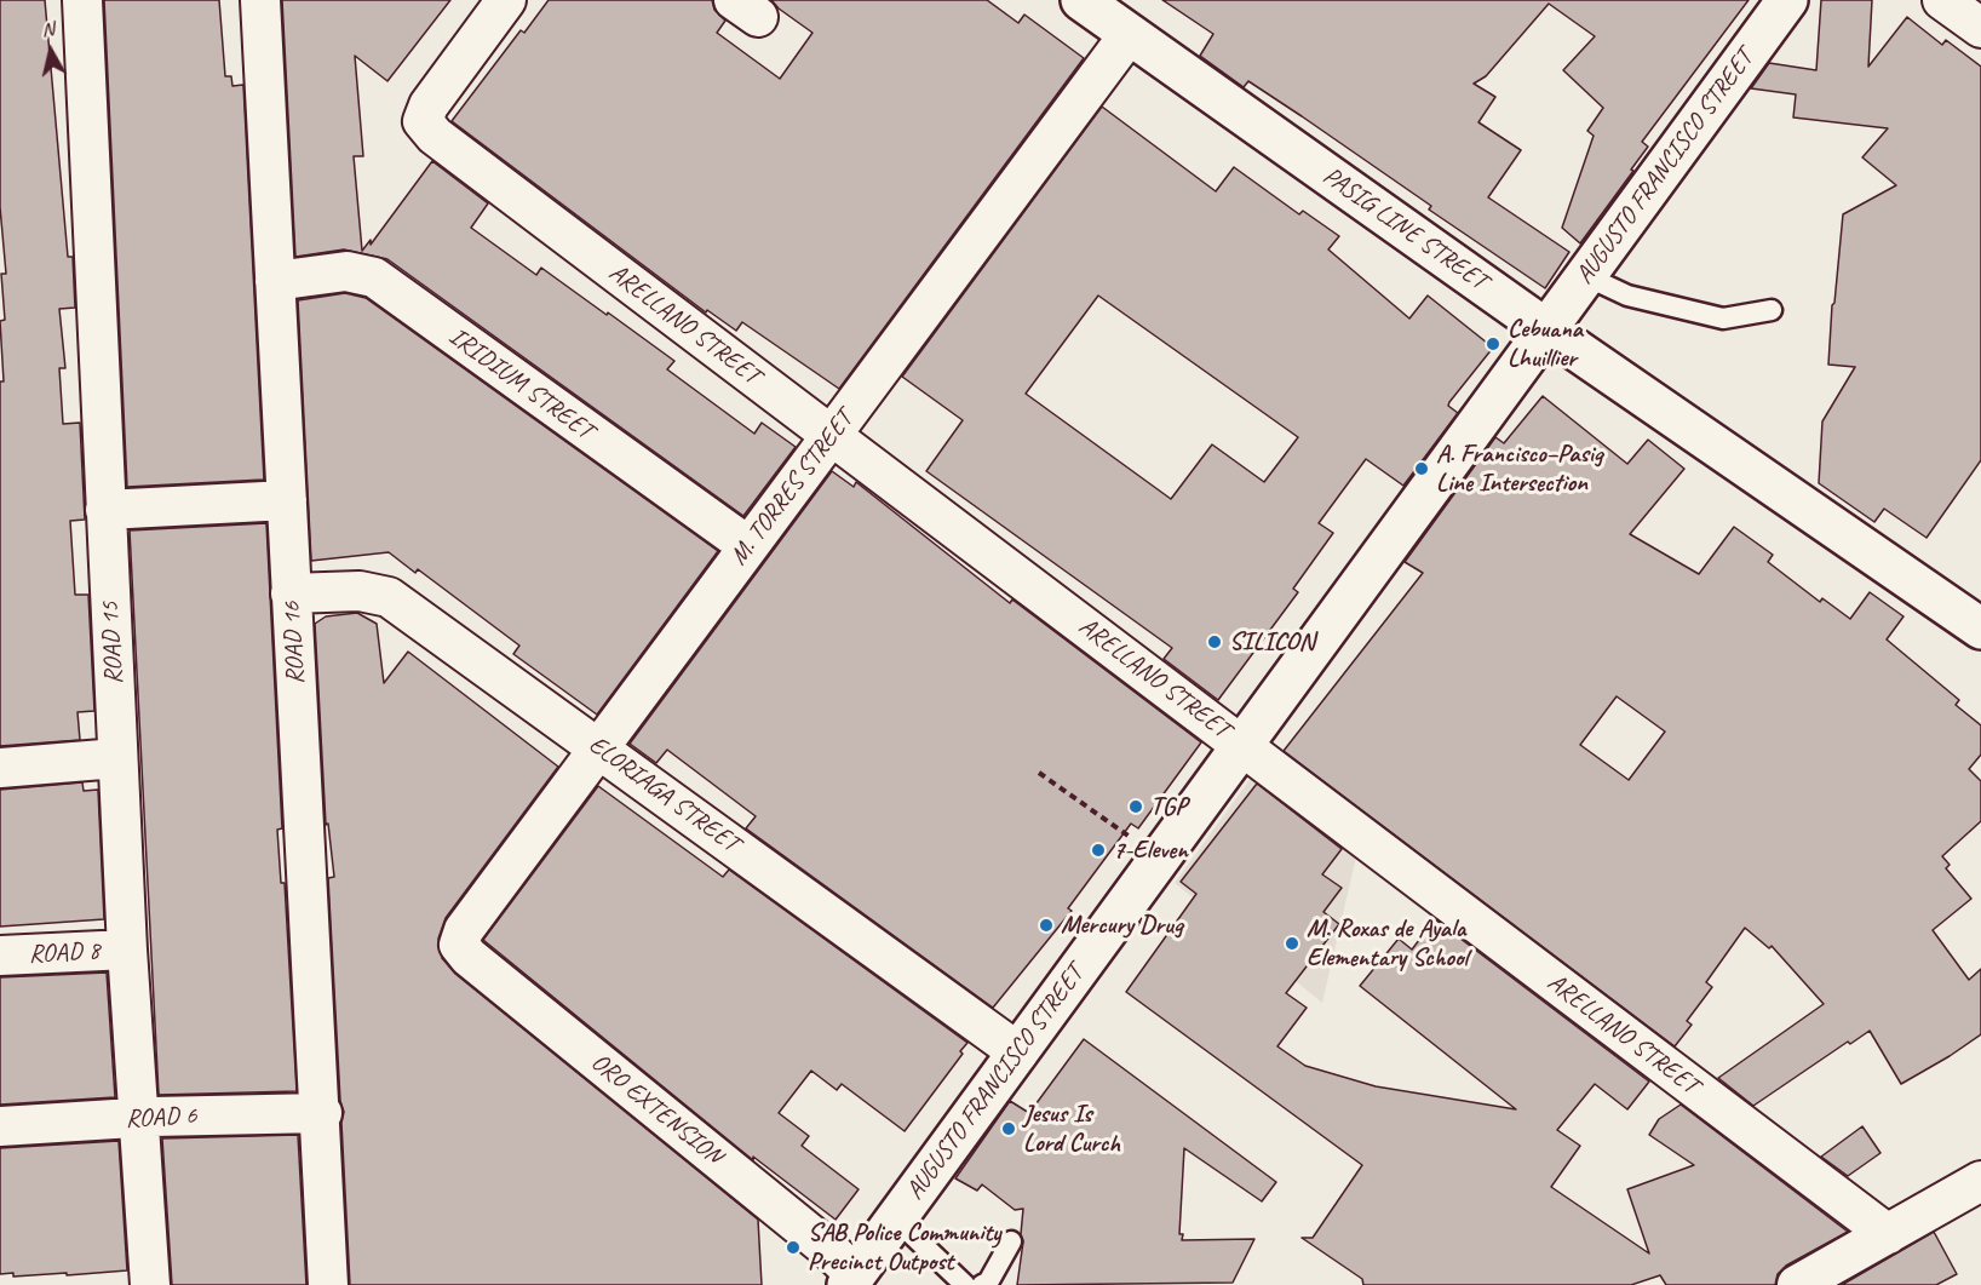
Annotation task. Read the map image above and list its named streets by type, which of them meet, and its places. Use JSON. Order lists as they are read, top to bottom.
{
  "streets": {
    "street": [
      "AUGUSTO FRANCISCO STREET",
      "PASIG LINE STREET",
      "ARELLANO STREET",
      "IRIDIUM STREET",
      "M. TORRES STREET",
      "ROAD 15",
      "ROAD 16",
      "ELORIAGA STREET",
      "ROAD 8",
      "ORO EXTENSION",
      "ROAD 6"
    ]
  },
  "crossings": [
    ["AUGUSTO FRANCISCO STREET", "PASIG LINE STREET"],
    ["AUGUSTO FRANCISCO STREET", "ARELLANO STREET"],
    ["AUGUSTO FRANCISCO STREET", "ELORIAGA STREET"],
    ["AUGUSTO FRANCISCO STREET", "ORO EXTENSION"],
    ["PASIG LINE STREET", "M. TORRES STREET"],
    ["ARELLANO STREET", "M. TORRES STREET"],
    ["IRIDIUM STREET", "M. TORRES STREET"],
    ["IRIDIUM STREET", "ROAD 16"],
    ["M. TORRES STREET", "ELORIAGA STREET"],
    ["M. TORRES STREET", "ORO EXTENSION"],
    ["ROAD 15", "ROAD 8"],
    ["ROAD 15", "ROAD 6"],
    ["ROAD 16", "ELORIAGA STREET"],
    ["ROAD 16", "ROAD 6"]
  ],
  "places": [
    "Cebuana Lhuillier",
    "A. Francisco–Pasig Line Intersection",
    "SILICON",
    "TGP",
    "7-Eleven",
    "Mercury Drug",
    "M. Roxas de Ayala Elementary School",
    "Jesus Is Lord Curch",
    "SAB Police Community Precinct Outpost"
  ],
  "north": "top"
}
